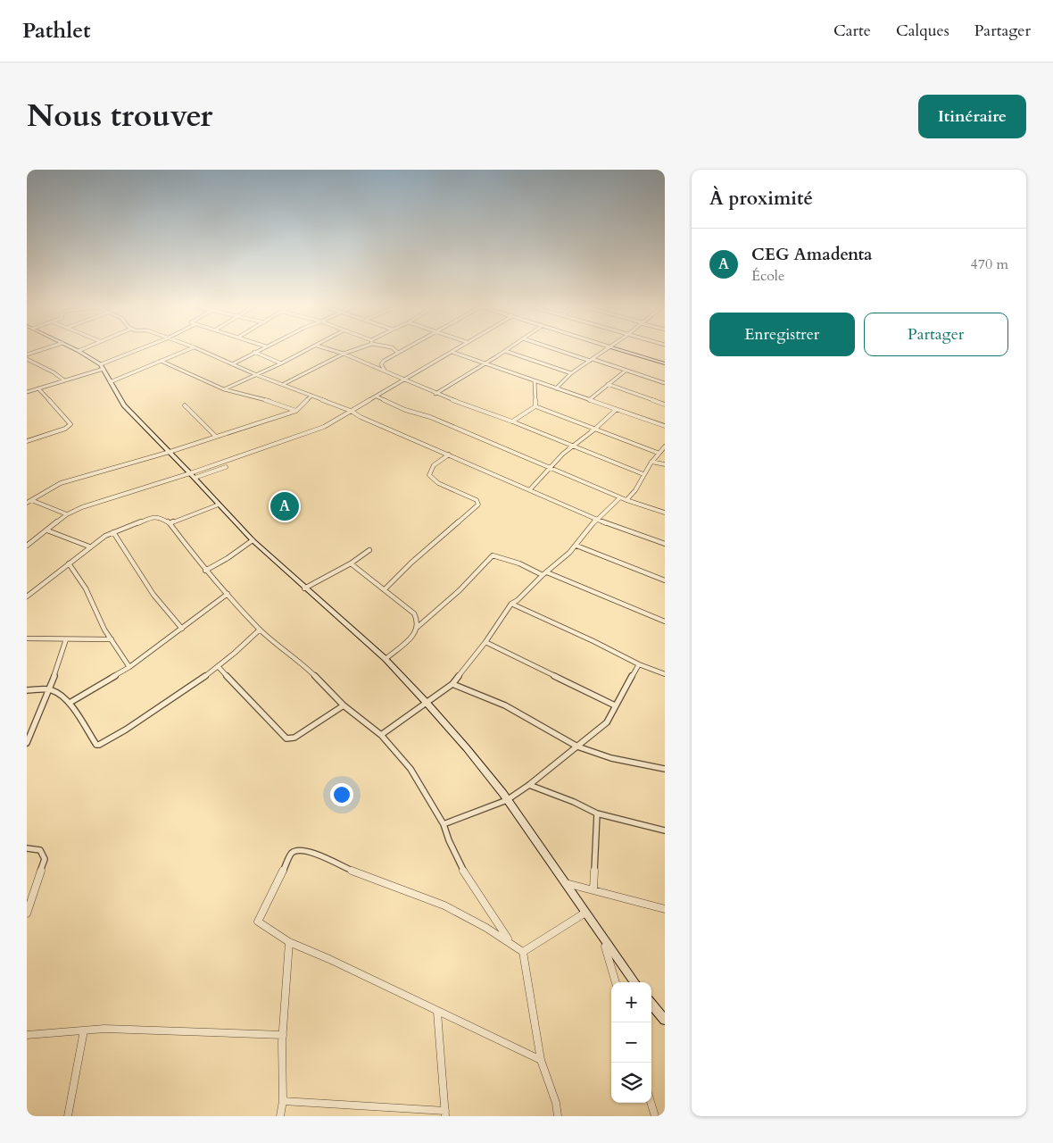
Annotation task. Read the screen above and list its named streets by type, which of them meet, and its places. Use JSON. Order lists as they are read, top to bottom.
{
  "page": {
    "header": "Pathlet",
    "nav": ["Carte", "Calques", "Partager"],
    "title": "Nous trouver",
    "buttons": [
      "Itinéraire",
      ["Enregistrer", "Partager"]
    ],
    "heading": "À proximité",
    "list": [
      {
        "mark": "A",
        "name": "CEG Amadenta",
        "note": "École",
        "value": "470 m"
      }
    ],
    "pins": "A",
    "map_buttons": ["+", "−"]
  }
}
